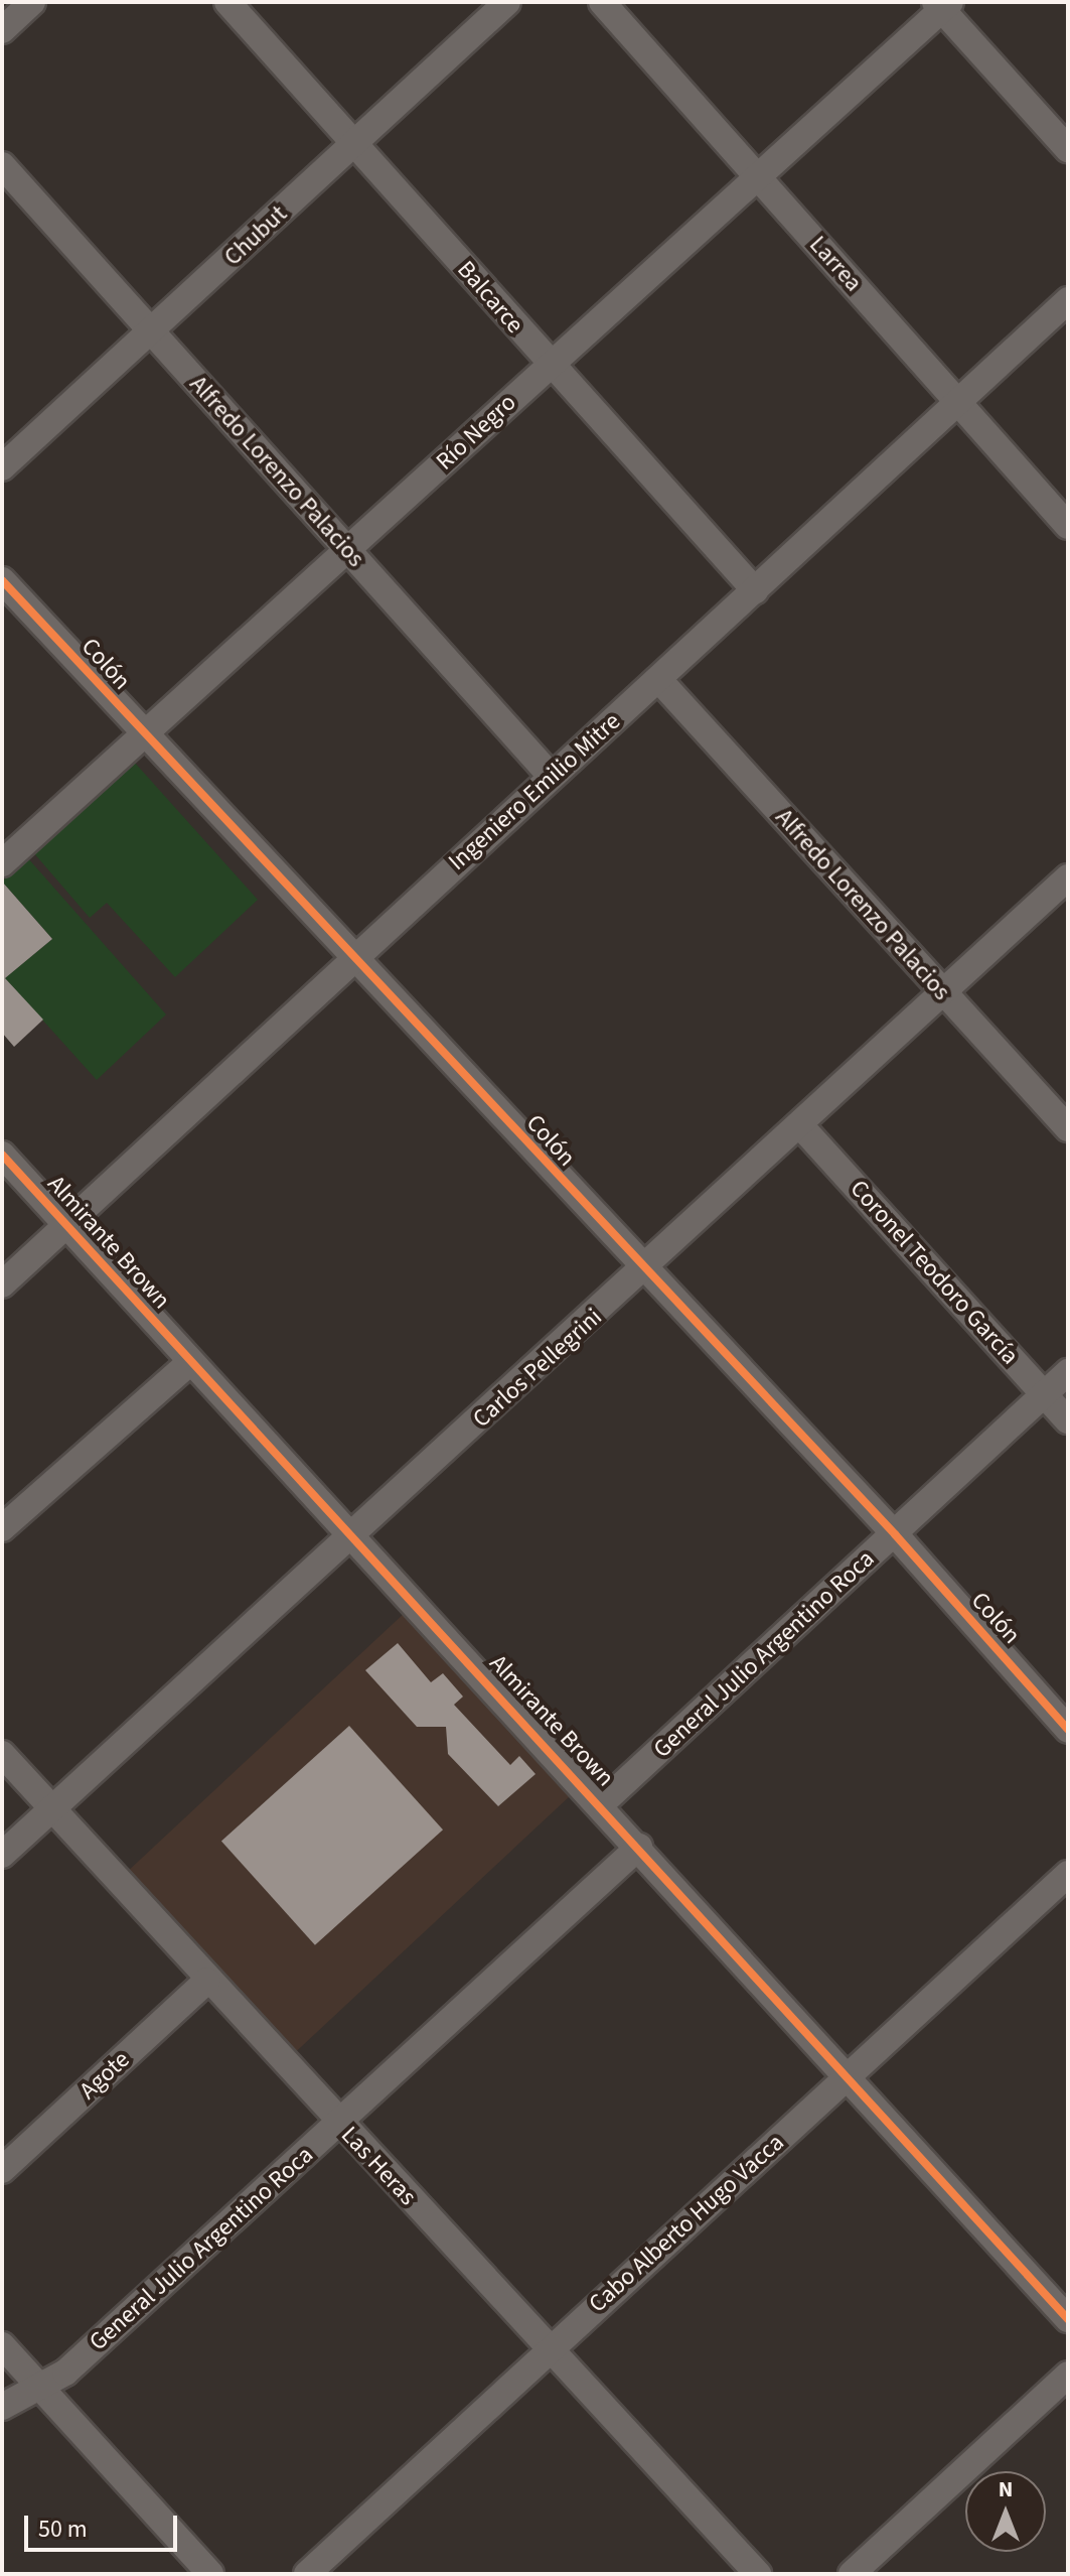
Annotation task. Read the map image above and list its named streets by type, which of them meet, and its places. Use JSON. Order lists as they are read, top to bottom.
{
  "streets": {
    "street": [
      "Chubut",
      "Larrea",
      "Balcarce",
      "Río Negro",
      "Alfredo Lorenzo Palacios",
      "Colón",
      "Ingeniero Emilio Mitre",
      "Almirante Brown",
      "Coronel Teodoro García",
      "Carlos Pellegrini",
      "General Julio Argentino Roca",
      "Agote",
      "Las Heras",
      "Cabo Alberto Hugo Vacca"
    ]
  },
  "crossings": [
    ["Chubut", "Balcarce"],
    ["Chubut", "Alfredo Lorenzo Palacios"],
    ["Larrea", "Río Negro"],
    ["Larrea", "Ingeniero Emilio Mitre"],
    ["Balcarce", "Río Negro"],
    ["Balcarce", "Ingeniero Emilio Mitre"],
    ["Río Negro", "Alfredo Lorenzo Palacios"],
    ["Río Negro", "Colón"],
    ["Alfredo Lorenzo Palacios", "Ingeniero Emilio Mitre"],
    ["Alfredo Lorenzo Palacios", "Carlos Pellegrini"],
    ["Colón", "Ingeniero Emilio Mitre"],
    ["Colón", "Carlos Pellegrini"],
    ["Colón", "General Julio Argentino Roca"],
    ["Ingeniero Emilio Mitre", "Almirante Brown"],
    ["Almirante Brown", "Carlos Pellegrini"],
    ["Almirante Brown", "General Julio Argentino Roca"],
    ["Almirante Brown", "Cabo Alberto Hugo Vacca"],
    ["Coronel Teodoro García", "Carlos Pellegrini"],
    ["Coronel Teodoro García", "General Julio Argentino Roca"],
    ["Carlos Pellegrini", "Las Heras"],
    ["General Julio Argentino Roca", "Las Heras"],
    ["Agote", "Las Heras"],
    ["Las Heras", "Cabo Alberto Hugo Vacca"]
  ],
  "scale_bar": "50 m",
  "north": "top"
}
